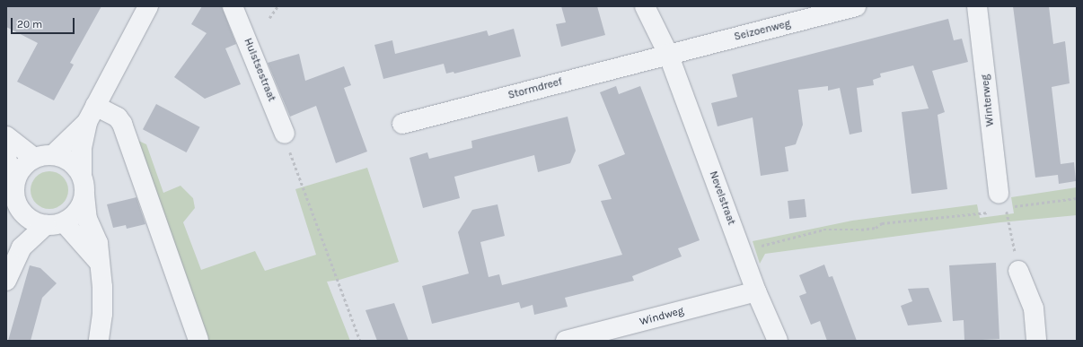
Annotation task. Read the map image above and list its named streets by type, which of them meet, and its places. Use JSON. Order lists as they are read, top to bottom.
{
  "streets": {
    "street": [
      "Seizoenweg",
      "Hulstsestraat",
      "Stormdreef",
      "Winterweg",
      "Nevelstraat",
      "Windweg"
    ]
  },
  "crossings": [
    ["Seizoenweg", "Stormdreef"],
    ["Seizoenweg", "Nevelstraat"],
    ["Stormdreef", "Nevelstraat"],
    ["Nevelstraat", "Windweg"]
  ],
  "scale_bar": "20 m"
}
